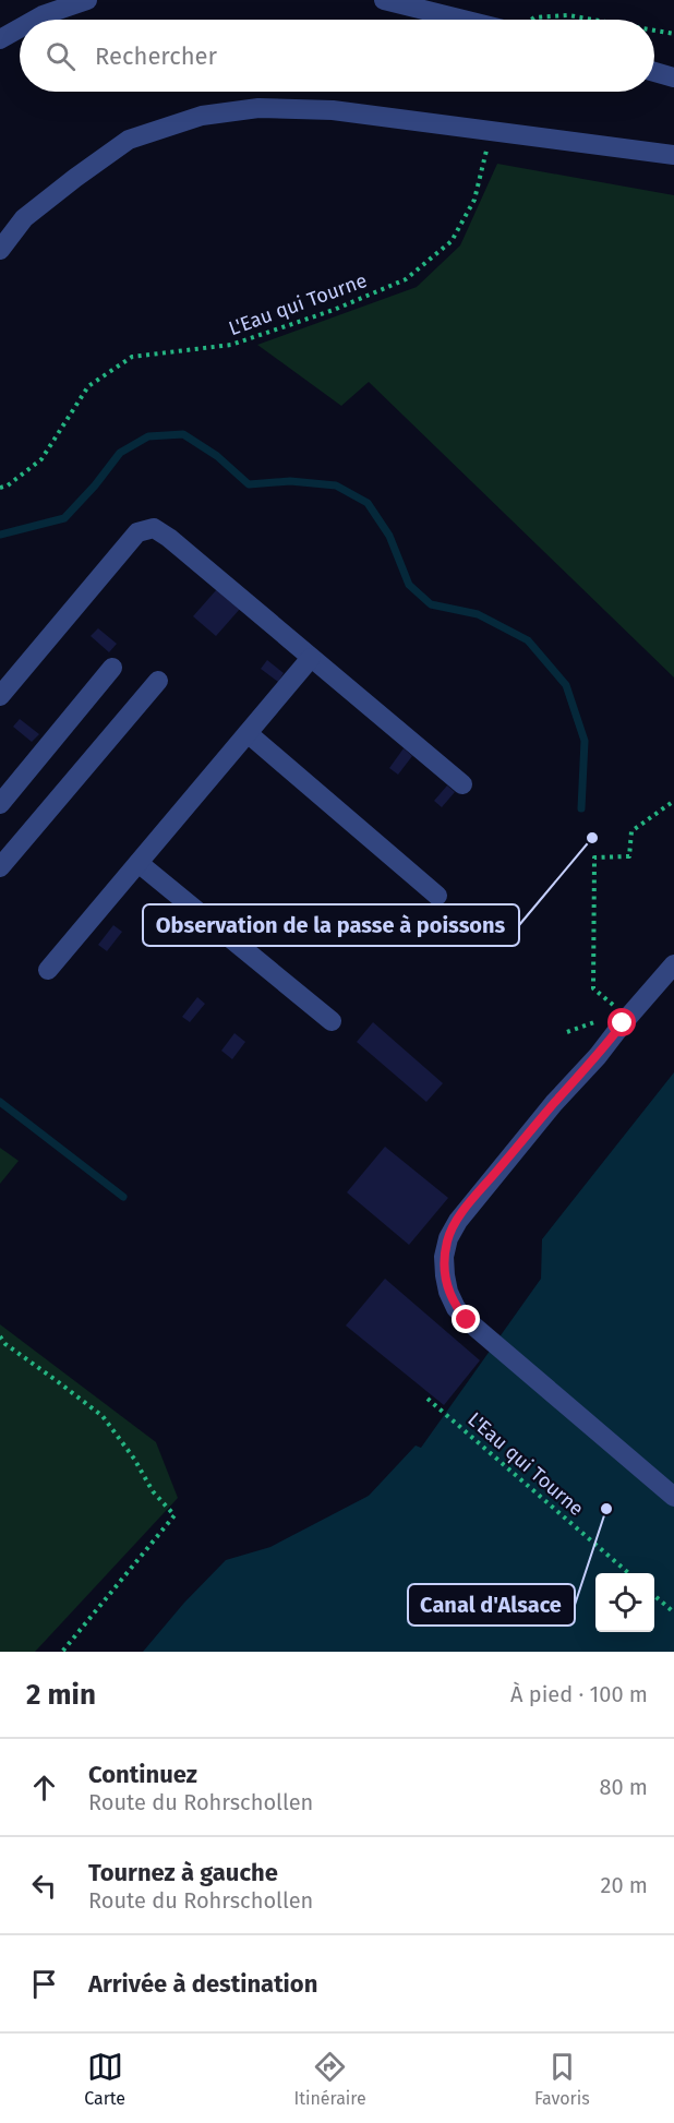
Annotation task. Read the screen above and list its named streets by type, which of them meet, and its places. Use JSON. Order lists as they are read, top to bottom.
{
  "streets": {
    "path": ["L'Eau qui Tourne"]
  },
  "places": ["Observation de la passe à poissons", "Canal d'Alsace"],
  "page": {
    "search": "Rechercher",
    "heading": ["2 min", "À pied · 100 m"],
    "list": [
      ["Continuez", "Route du Rohrschollen", "80 m"],
      ["Tournez à gauche", "Route du Rohrschollen", "20 m"],
      "Arrivée à destination"
    ],
    "nav": ["Carte", "Itinéraire", "Favoris"]
  }
}
